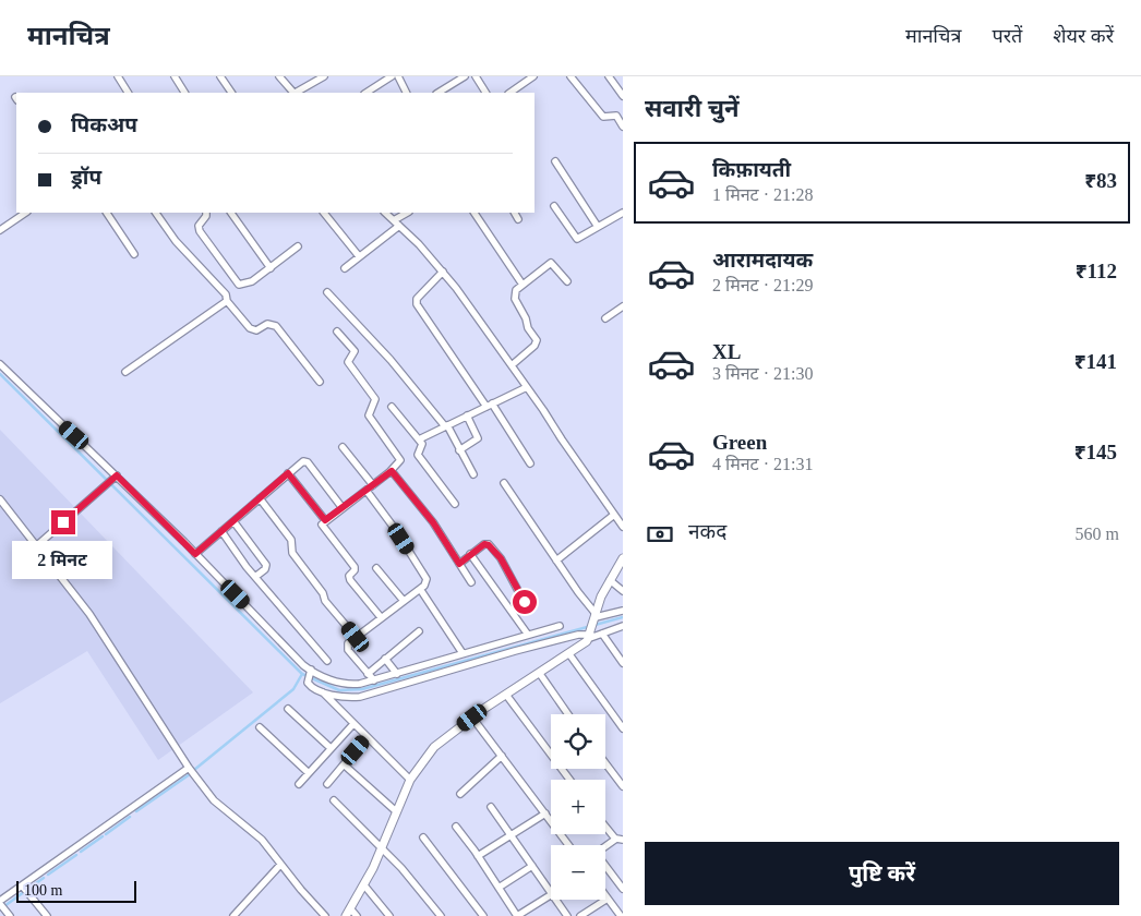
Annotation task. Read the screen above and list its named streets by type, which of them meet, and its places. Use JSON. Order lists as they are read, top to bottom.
{
  "scale_bar": "100 m",
  "page": {
    "header": "मानचित्र",
    "nav": ["मानचित्र", "परतें", "शेयर करें"],
    "heading": "सवारी चुनें",
    "banner": ["पिकअप", "ड्रॉप"],
    "list": [
      {
        "name": "किफ़ायती",
        "note": "1 मिनट · 21:28",
        "value": "₹83"
      },
      {
        "name": "आरामदायक",
        "note": "2 मिनट · 21:29",
        "value": "₹112"
      },
      {
        "name": "XL",
        "note": "3 मिनट · 21:30",
        "value": "₹141"
      },
      {
        "name": "Green",
        "note": "4 मिनट · 21:31",
        "value": "₹145"
      }
    ],
    "pay": ["नकद", "560 m"],
    "bubble": "2 मिनट",
    "map_buttons": ["+", "−"],
    "buttons": "पुष्टि करें",
    "scale": "100 m"
  }
}
